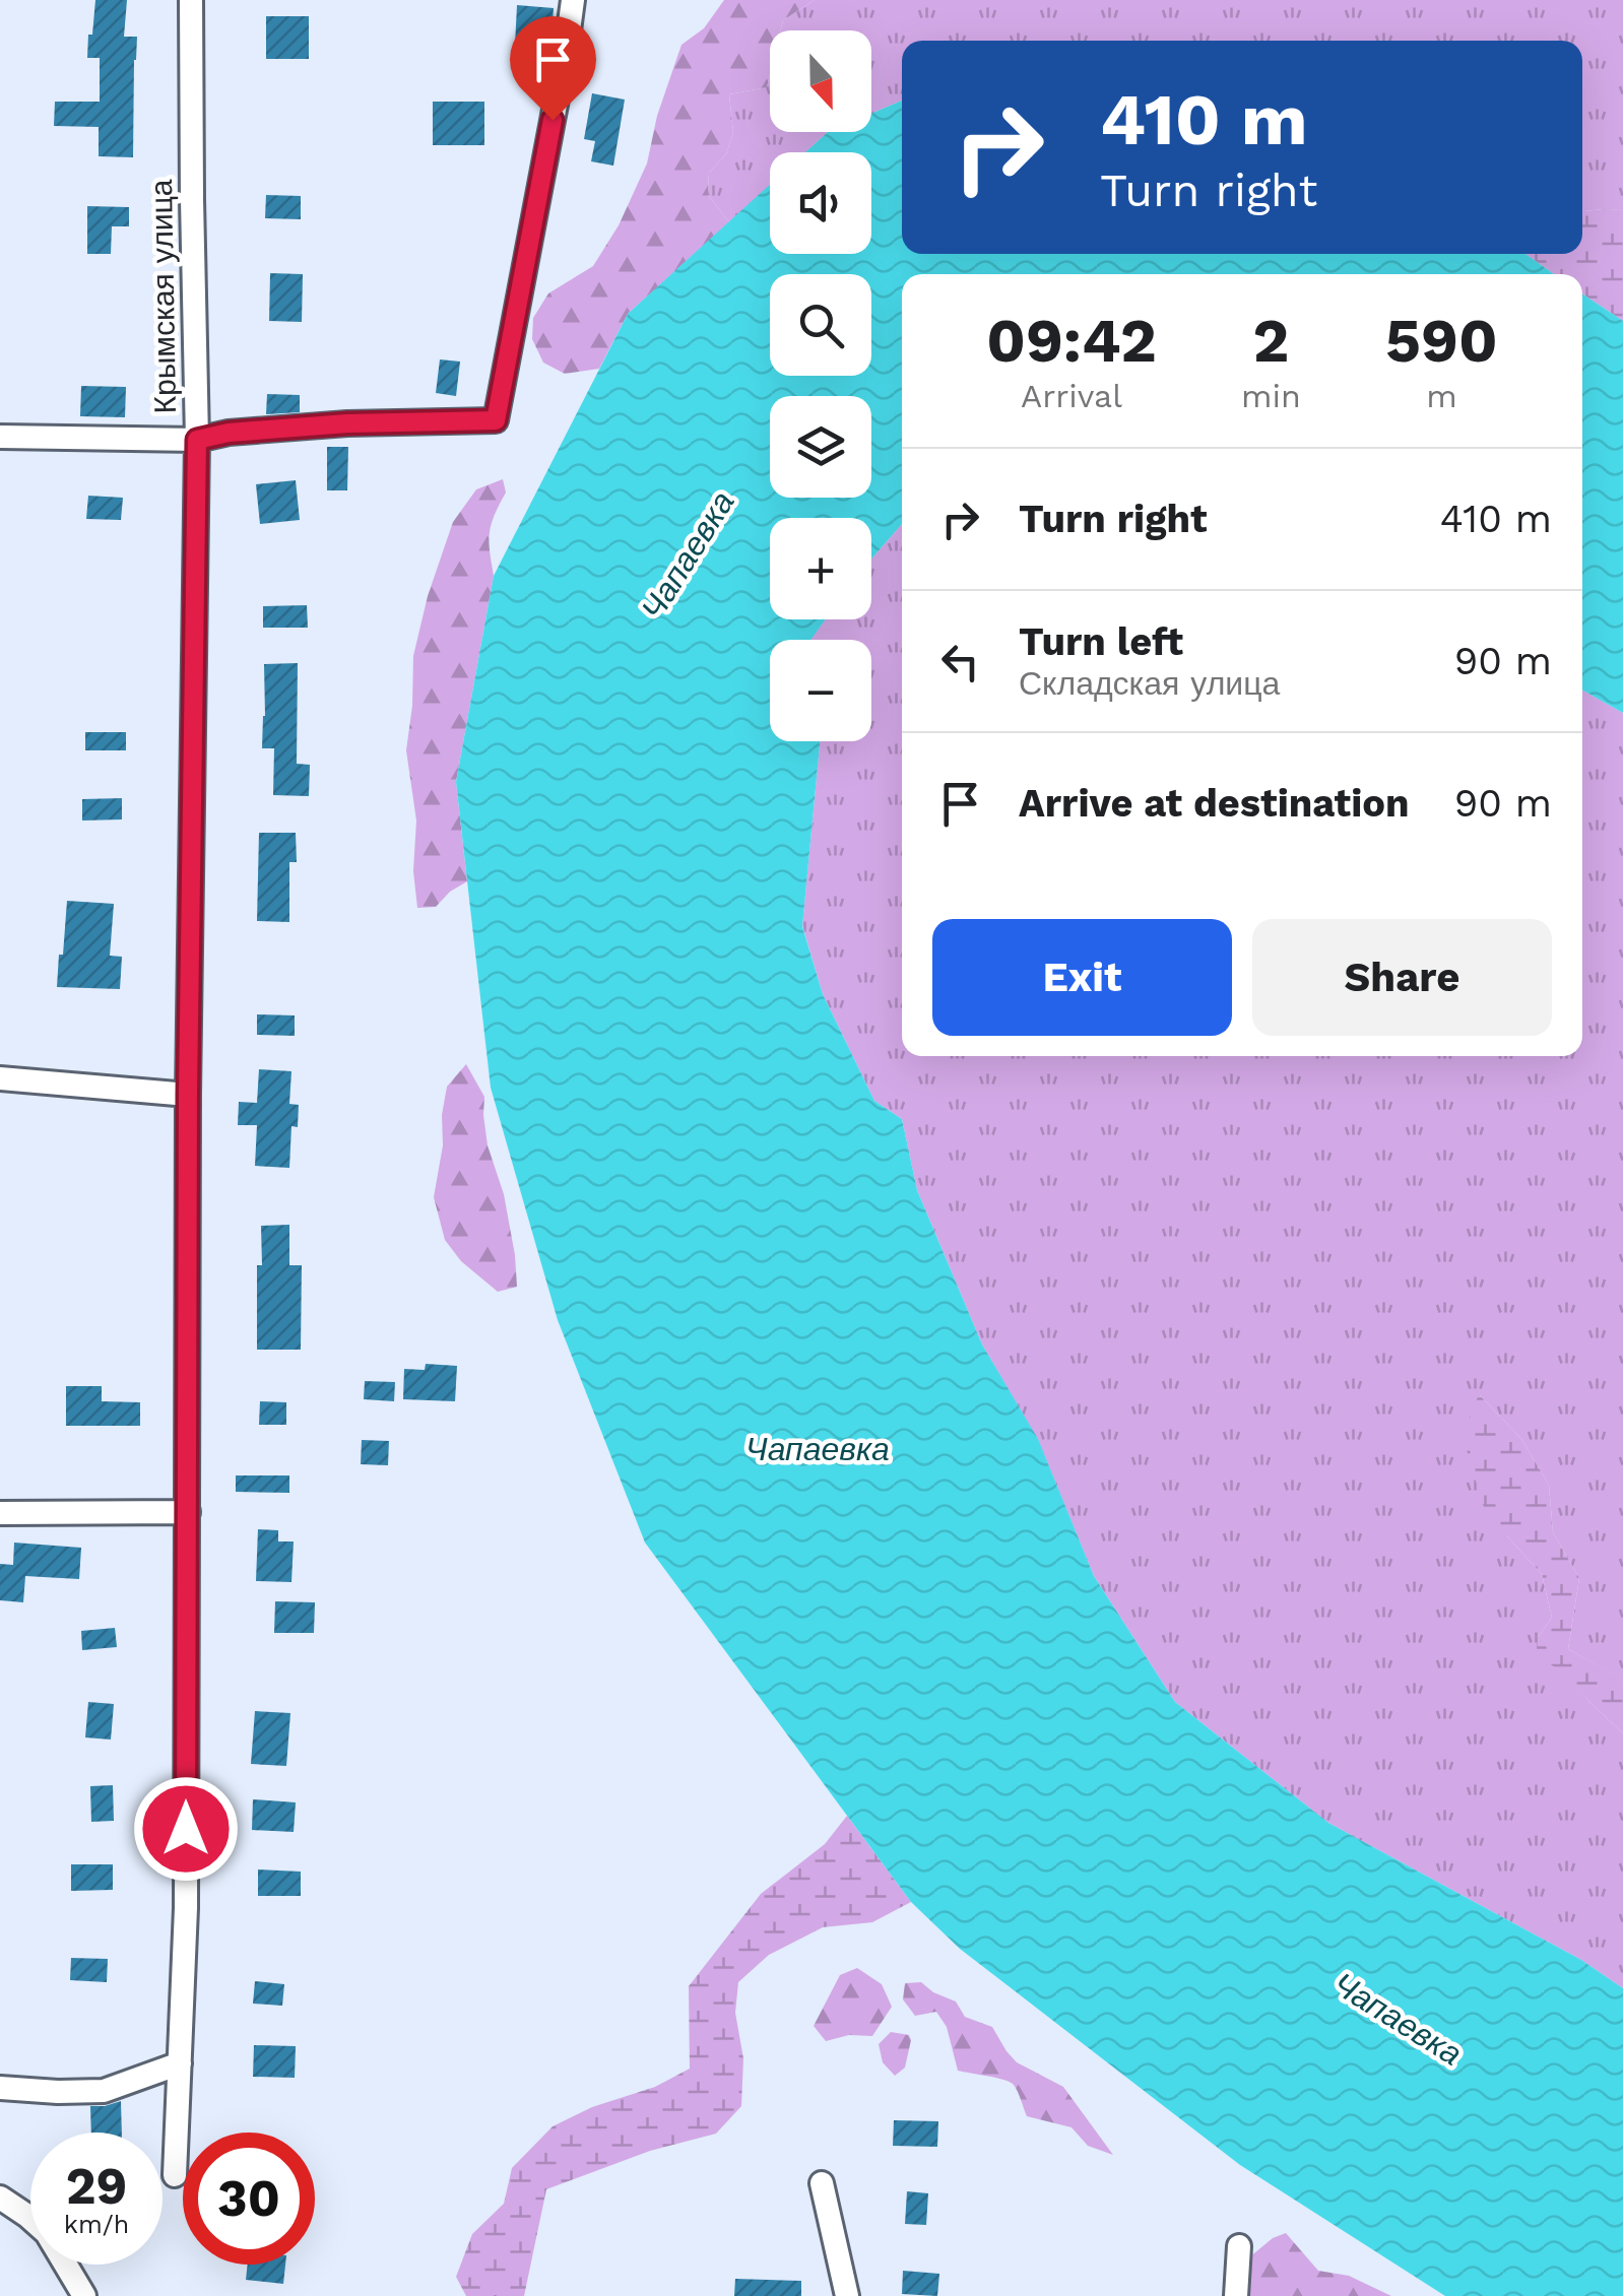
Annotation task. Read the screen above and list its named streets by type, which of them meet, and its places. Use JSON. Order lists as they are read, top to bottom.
{
  "streets": {
    "street": ["Крымская улица"]
  },
  "water": ["Чапаевка"],
  "north": "bottom",
  "page": {
    "map_buttons": ["+", "−"],
    "turn": ["410 m", "Turn right"],
    "eta": [
      "09:42",
      "Arrival",
      "2",
      "min",
      "590",
      "m"
    ],
    "list": [
      {
        "name": "Turn right",
        "value": "410 m"
      },
      {
        "name": "Turn left",
        "note": "Складская улица",
        "value": "90 m"
      },
      {
        "name": "Arrive at destination",
        "value": "90 m"
      }
    ],
    "buttons": ["Exit", "Share"],
    "speed": "29 km/h",
    "limit": "30"
  }
}
